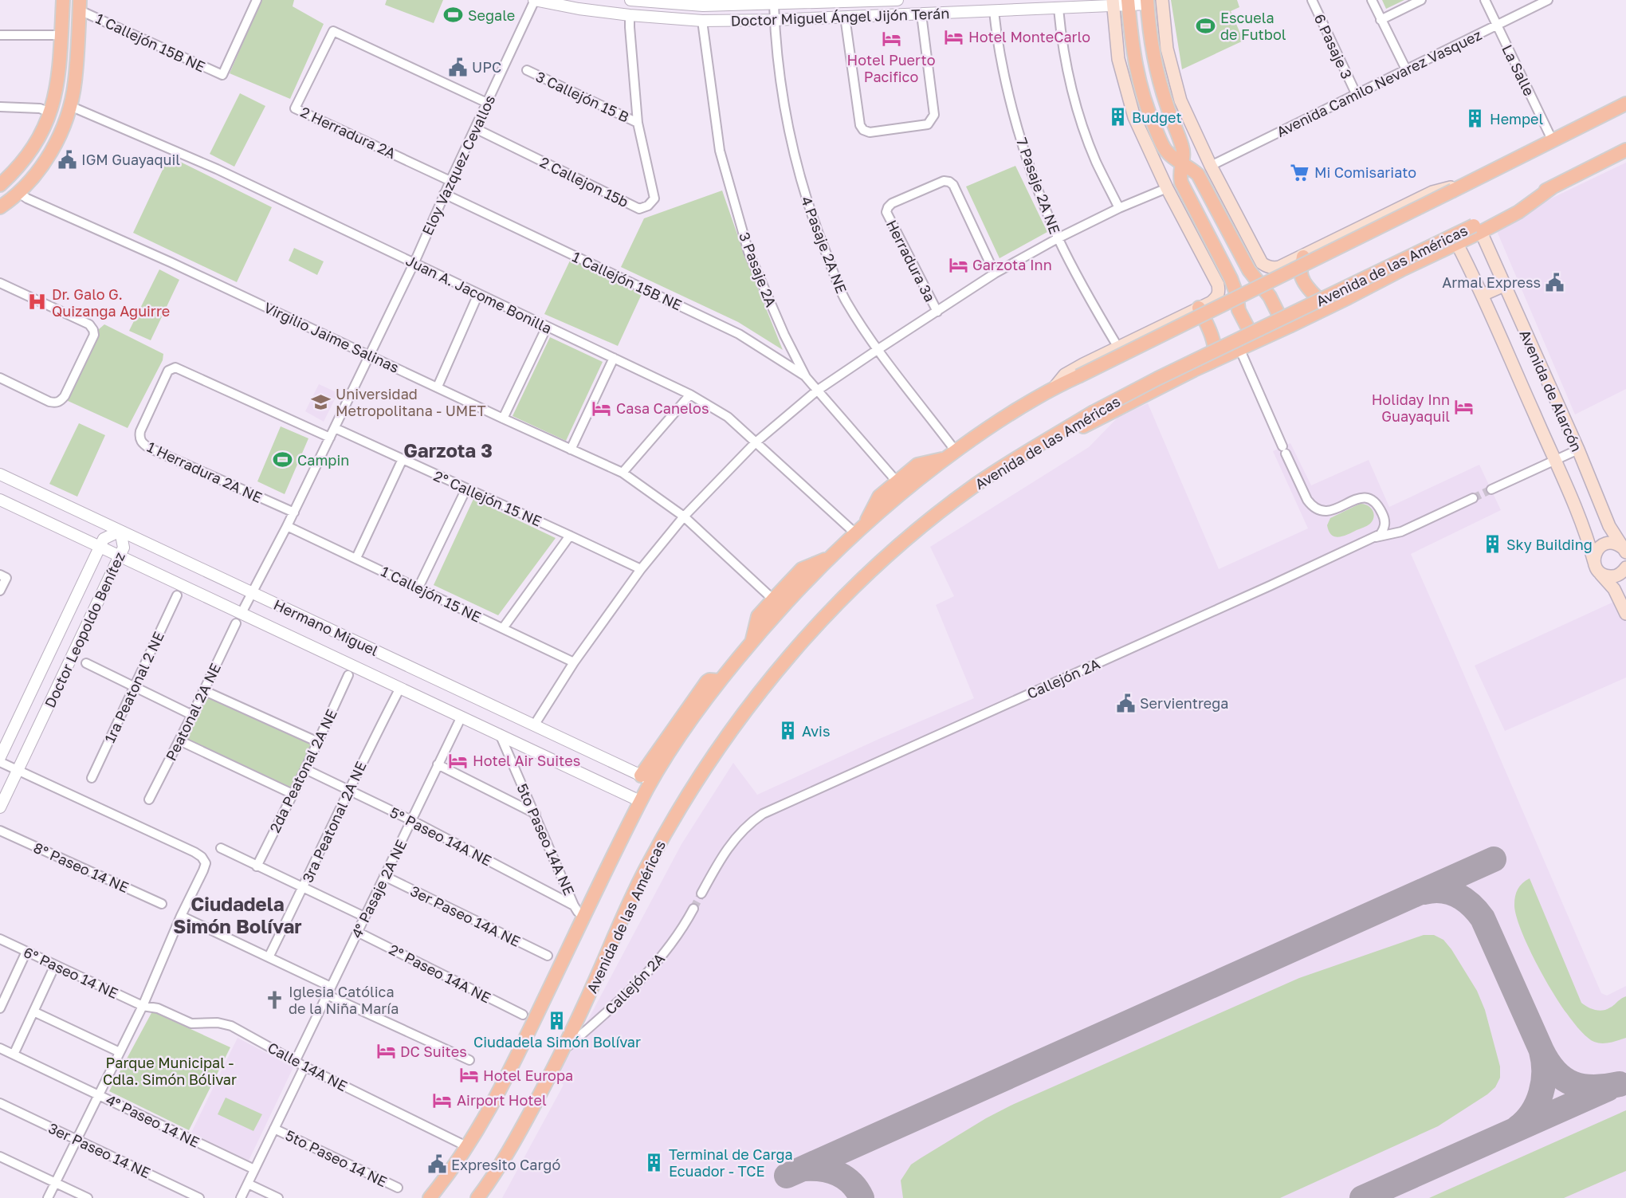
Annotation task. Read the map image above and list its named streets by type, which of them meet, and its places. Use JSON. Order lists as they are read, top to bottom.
{
  "streets": {
    "main road": ["Avenida de las Américas", "Avenida de Alarcón"],
    "street": [
      "Doctor Miguel Ángel Jijón Terán",
      "1 Callejón 15B NE",
      "6 Pasaje 3",
      "La Salle",
      "Avenida Camilo Nevarez Vasquez",
      "3 Callejón 15 B",
      "2 Herradura 2A",
      "Eloy Vazquez Cevallos",
      "2 Callejon 15b",
      "7 Pasaje 2A NE",
      "4 Pasaje 2A NE",
      "Herradura 3a",
      "3 Pasaje 2A",
      "Juan A. Jacome Bonilla",
      "Virgilio Jaime Salinas",
      "1 Herradura 2A NE",
      "2° Callejón 15 NE",
      "1 Callejón 15 NE",
      "Hermano Miguel",
      "Doctor Leopoldo Benítez",
      "Callejón 2A",
      "1ra Peatonal 2 NE",
      "Peatonal 2A NE",
      "2da Peatonal 2A NE",
      "3ra Peatonal 2A NE",
      "5° Paseo 14A NE",
      "5to Paseo 14A NE",
      "8° Paseo 14 NE",
      "4° Pasaje 2A NE",
      "3er Paseo 14A NE",
      "6° Paseo 14 NE",
      "2° Paseo 14A NE",
      "Calle 14A NE",
      "4° Paseo 14 NE",
      "3er Paseo 14 NE",
      "5to Paseo 14 NE"
    ]
  },
  "crossings": [
    ["Doctor Miguel Ángel Jijón Terán", "Eloy Vazquez Cevallos"],
    ["Doctor Miguel Ángel Jijón Terán", "2 Callejon 15b"],
    ["Doctor Miguel Ángel Jijón Terán", "7 Pasaje 2A NE"],
    ["Doctor Miguel Ángel Jijón Terán", "4 Pasaje 2A NE"],
    ["Doctor Miguel Ángel Jijón Terán", "3 Pasaje 2A"],
    ["1 Callejón 15B NE", "Eloy Vazquez Cevallos"],
    ["1 Callejón 15B NE", "3 Pasaje 2A"],
    ["6 Pasaje 3", "Avenida Camilo Nevarez Vasquez"],
    ["La Salle", "Avenida Camilo Nevarez Vasquez"],
    ["3 Callejón 15 B", "2 Callejon 15b"],
    ["2 Herradura 2A", "Eloy Vazquez Cevallos"],
    ["Eloy Vazquez Cevallos", "2 Callejon 15b"],
    ["Eloy Vazquez Cevallos", "Juan A. Jacome Bonilla"],
    ["Eloy Vazquez Cevallos", "Virgilio Jaime Salinas"],
    ["Eloy Vazquez Cevallos", "1 Herradura 2A NE"],
    ["Eloy Vazquez Cevallos", "2° Callejón 15 NE"],
    ["Eloy Vazquez Cevallos", "1 Callejón 15 NE"],
    ["Eloy Vazquez Cevallos", "Hermano Miguel"],
    ["Eloy Vazquez Cevallos", "Peatonal 2A NE"],
    ["Avenida de las Américas", "Avenida de Alarcón"],
    ["Avenida de las Américas", "Callejón 2A"],
    ["Hermano Miguel", "Doctor Leopoldo Benítez"],
    ["Hermano Miguel", "Peatonal 2A NE"],
    ["Hermano Miguel", "3ra Peatonal 2A NE"],
    ["Hermano Miguel", "5to Paseo 14A NE"],
    ["Hermano Miguel", "4° Pasaje 2A NE"],
    ["2da Peatonal 2A NE", "5° Paseo 14A NE"],
    ["3ra Peatonal 2A NE", "5° Paseo 14A NE"],
    ["5° Paseo 14A NE", "5to Paseo 14A NE"],
    ["5° Paseo 14A NE", "4° Pasaje 2A NE"],
    ["4° Pasaje 2A NE", "3er Paseo 14A NE"],
    ["4° Pasaje 2A NE", "2° Paseo 14A NE"],
    ["4° Pasaje 2A NE", "Calle 14A NE"],
    ["6° Paseo 14 NE", "Calle 14A NE"]
  ],
  "districts": ["Garzota 3", "Ciudadela Simón Bolívar"],
  "parks": ["Parque Municipal - Cdla. Simón Bólivar"],
  "places": {
    "sports": ["Segale", "Escuela de Futbol", "Campin"],
    "hotel": [
      "Hotel MonteCarlo",
      "Hotel Puerto Pacifico",
      "Garzota Inn",
      "Holiday Inn Guayaquil",
      "Casa Canelos",
      "Hotel Air Suites",
      "DC Suites",
      "Hotel Europa",
      "Airport Hotel"
    ],
    "public building": [
      "UPC",
      "IGM Guayaquil",
      "Armal Express",
      "Servientrega",
      "Expresito Cargó"
    ],
    "building": [
      "Budget",
      "Hempel",
      "Sky Building",
      "Avis",
      "Ciudadela Simón Bolívar",
      "Terminal de Carga Ecuador - TCE"
    ],
    "supermarket": ["Mi Comisariato"],
    "hospital": ["Dr. Galo G. Quizanga Aguirre"],
    "school or university": ["Universidad Metropolitana - UMET"],
    "church": ["Iglesia Católica de la Niña María"]
  }
}
